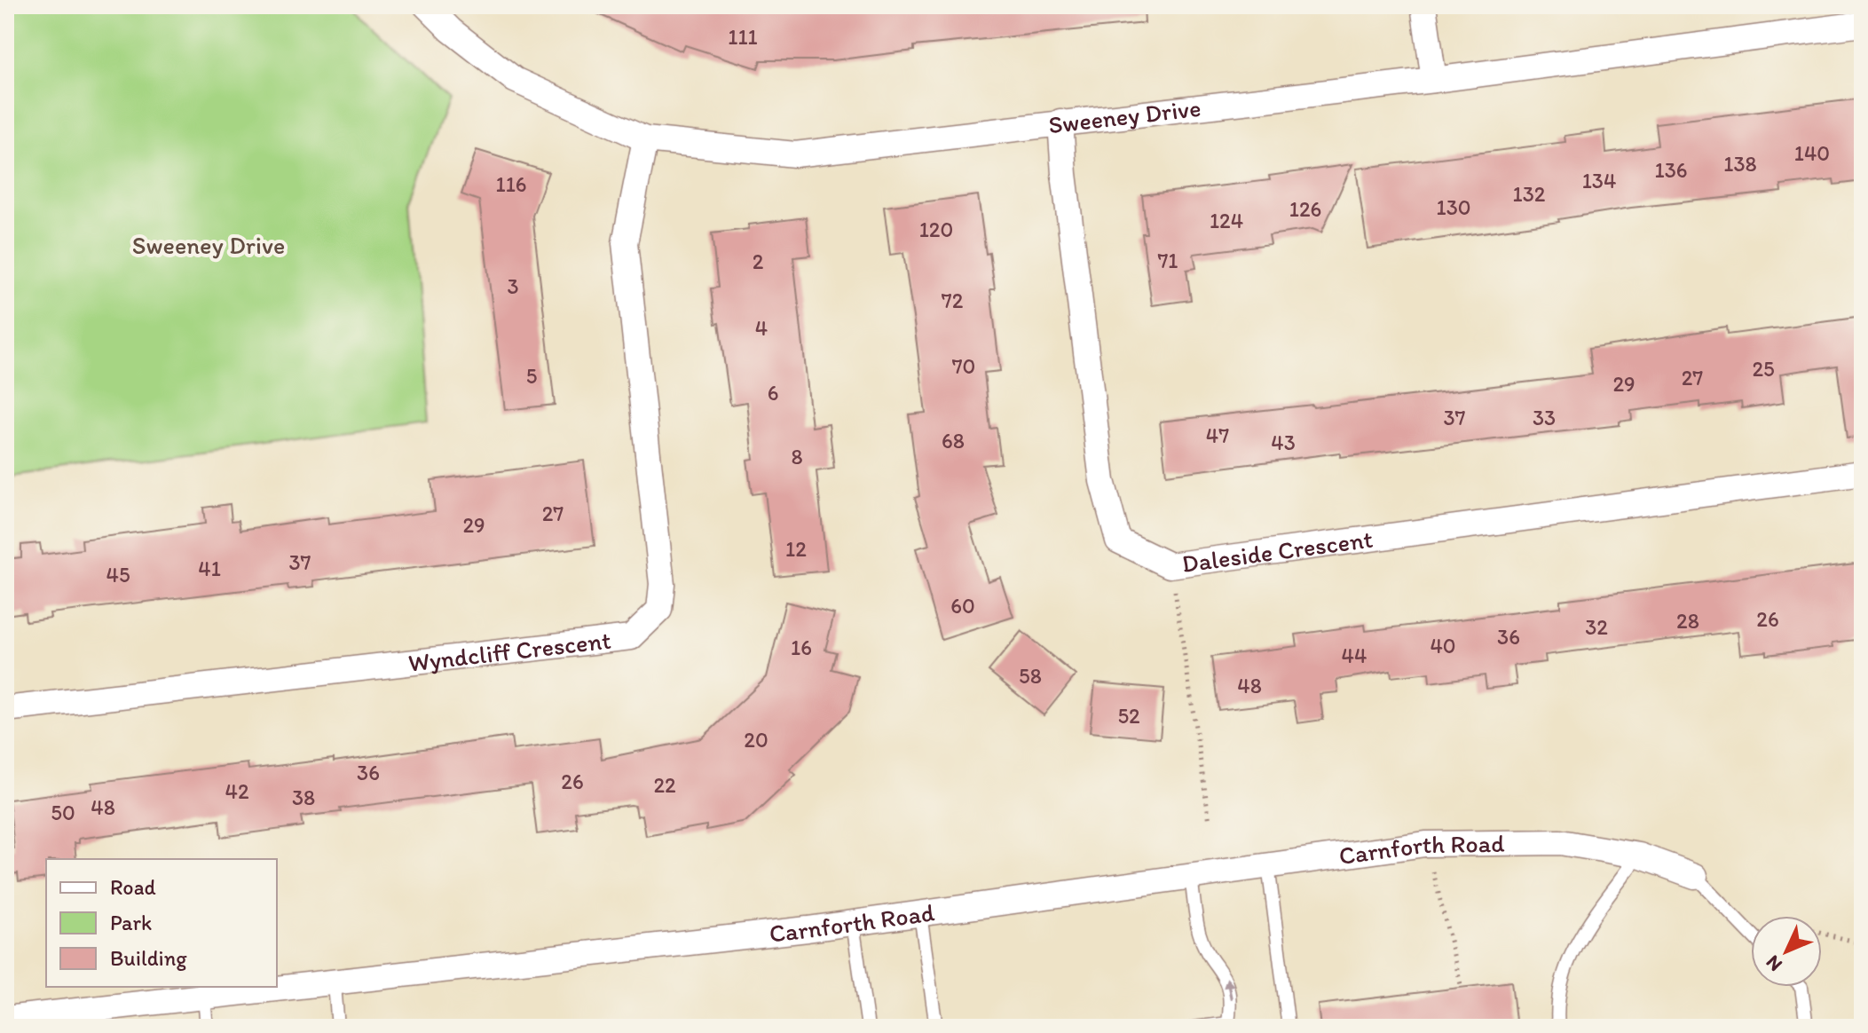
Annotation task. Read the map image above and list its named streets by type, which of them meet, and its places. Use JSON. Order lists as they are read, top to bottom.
{
  "streets": {
    "street": [
      "Sweeney Drive",
      "Daleside Crescent",
      "Wyndcliff Crescent",
      "Carnforth Road"
    ]
  },
  "crossings": [
    ["Sweeney Drive", "Daleside Crescent"],
    ["Sweeney Drive", "Wyndcliff Crescent"]
  ],
  "parks": ["Sweeney Drive"],
  "house_numbers": [
    "111",
    "140",
    "138",
    "136",
    "134",
    "116",
    "132",
    "130",
    "126",
    "124",
    "120",
    "71",
    "2",
    "3",
    "72",
    "4",
    "70",
    "25",
    "5",
    "27",
    "29",
    "6",
    "37",
    "33",
    "47",
    "68",
    "43",
    "8",
    "27",
    "29",
    "12",
    "37",
    "41",
    "45",
    "60",
    "26",
    "28",
    "32",
    "36",
    "40",
    "16",
    "44",
    "58",
    "48",
    "52",
    "20",
    "36",
    "26",
    "22",
    "42",
    "38",
    "48",
    "50"
  ],
  "legend": ["Road", "Park", "Building"],
  "north": "bottom left"
}
